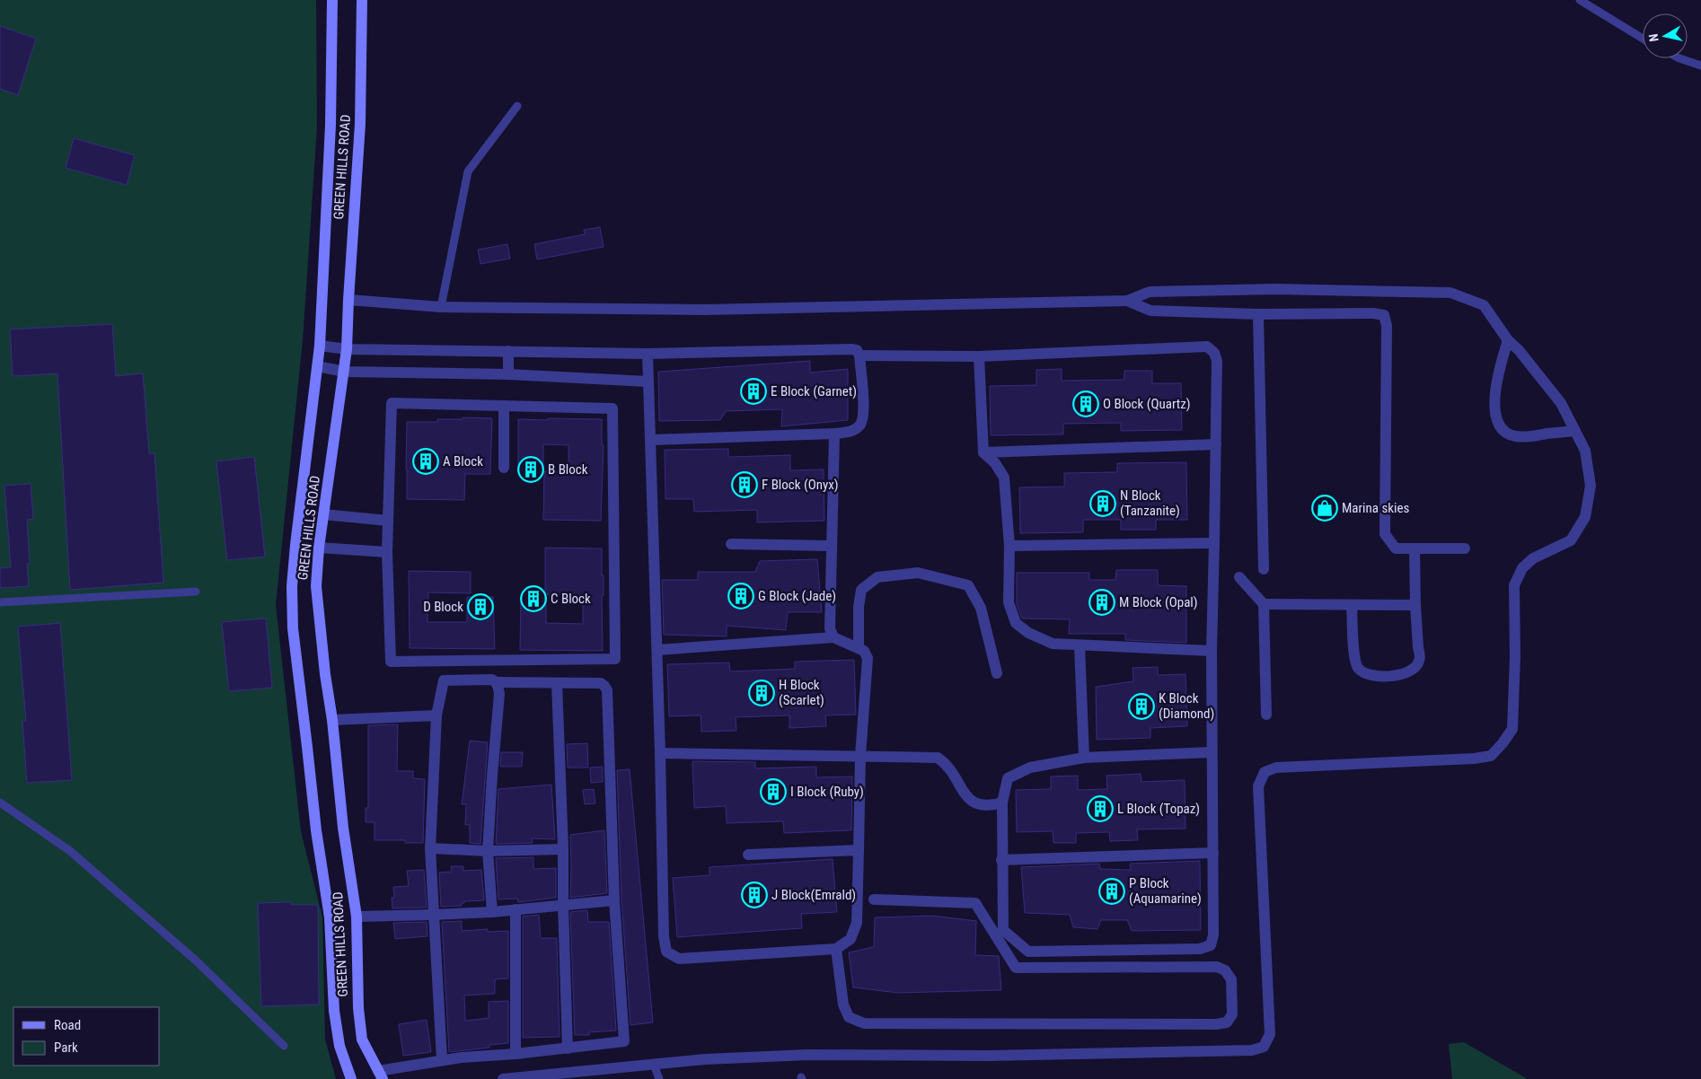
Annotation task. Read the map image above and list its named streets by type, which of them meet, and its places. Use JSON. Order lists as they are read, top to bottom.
{
  "streets": {
    "street": ["GREEN HILLS ROAD"]
  },
  "places": {
    "building": [
      "E Block (Garnet)",
      "O Block (Quartz)",
      "A Block",
      "B Block",
      "F Block (Onyx)",
      "N Block (Tanzanite)",
      "G Block (Jade)",
      "C Block",
      "M Block (Opal)",
      "D Block",
      "H Block (Scarlet)",
      "K Block (Diamond)",
      "I Block (Ruby)",
      "L Block (Topaz)",
      "P Block (Aquamarine)",
      "J Block(Emrald)"
    ],
    "shop": ["Marina skies"]
  },
  "legend": ["Road", "Park"],
  "north": "left"
}
